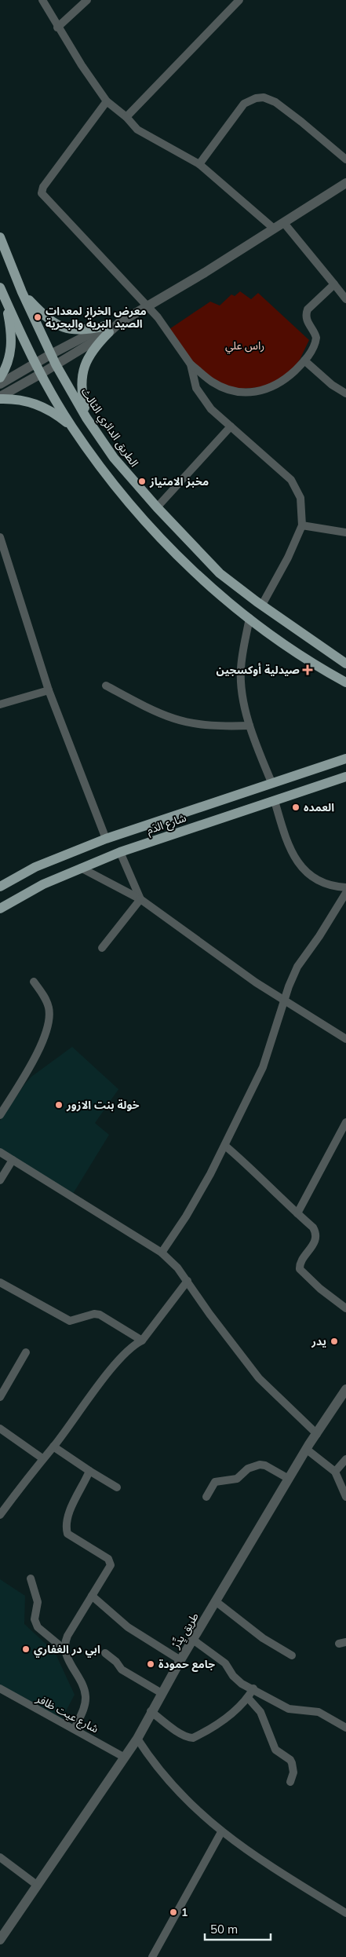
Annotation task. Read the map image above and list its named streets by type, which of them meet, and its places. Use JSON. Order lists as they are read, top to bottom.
{
  "streets": {
    "main road": ["الطريق الدائري الثالث", "شارع الدَم"],
    "street": ["طريق يِدِّرْ", "شارع عيت ظافر"]
  },
  "crossings": [
    ["طريق يِدِّرْ", "شارع عيت ظافر"]
  ],
  "parks": ["راس علي"],
  "places": {
    "other": [
      "معرض الخراز لمعدات الصيد البرية والبحرية",
      "مخبز اﻻمتياز",
      "العمده",
      "خولة بنت الازور",
      "يدر",
      "ابي در الغفاري",
      "جامع حمودة",
      "1"
    ],
    "health": ["صيدلية أوكسجين"]
  },
  "scale_bar": "50 m"
}
